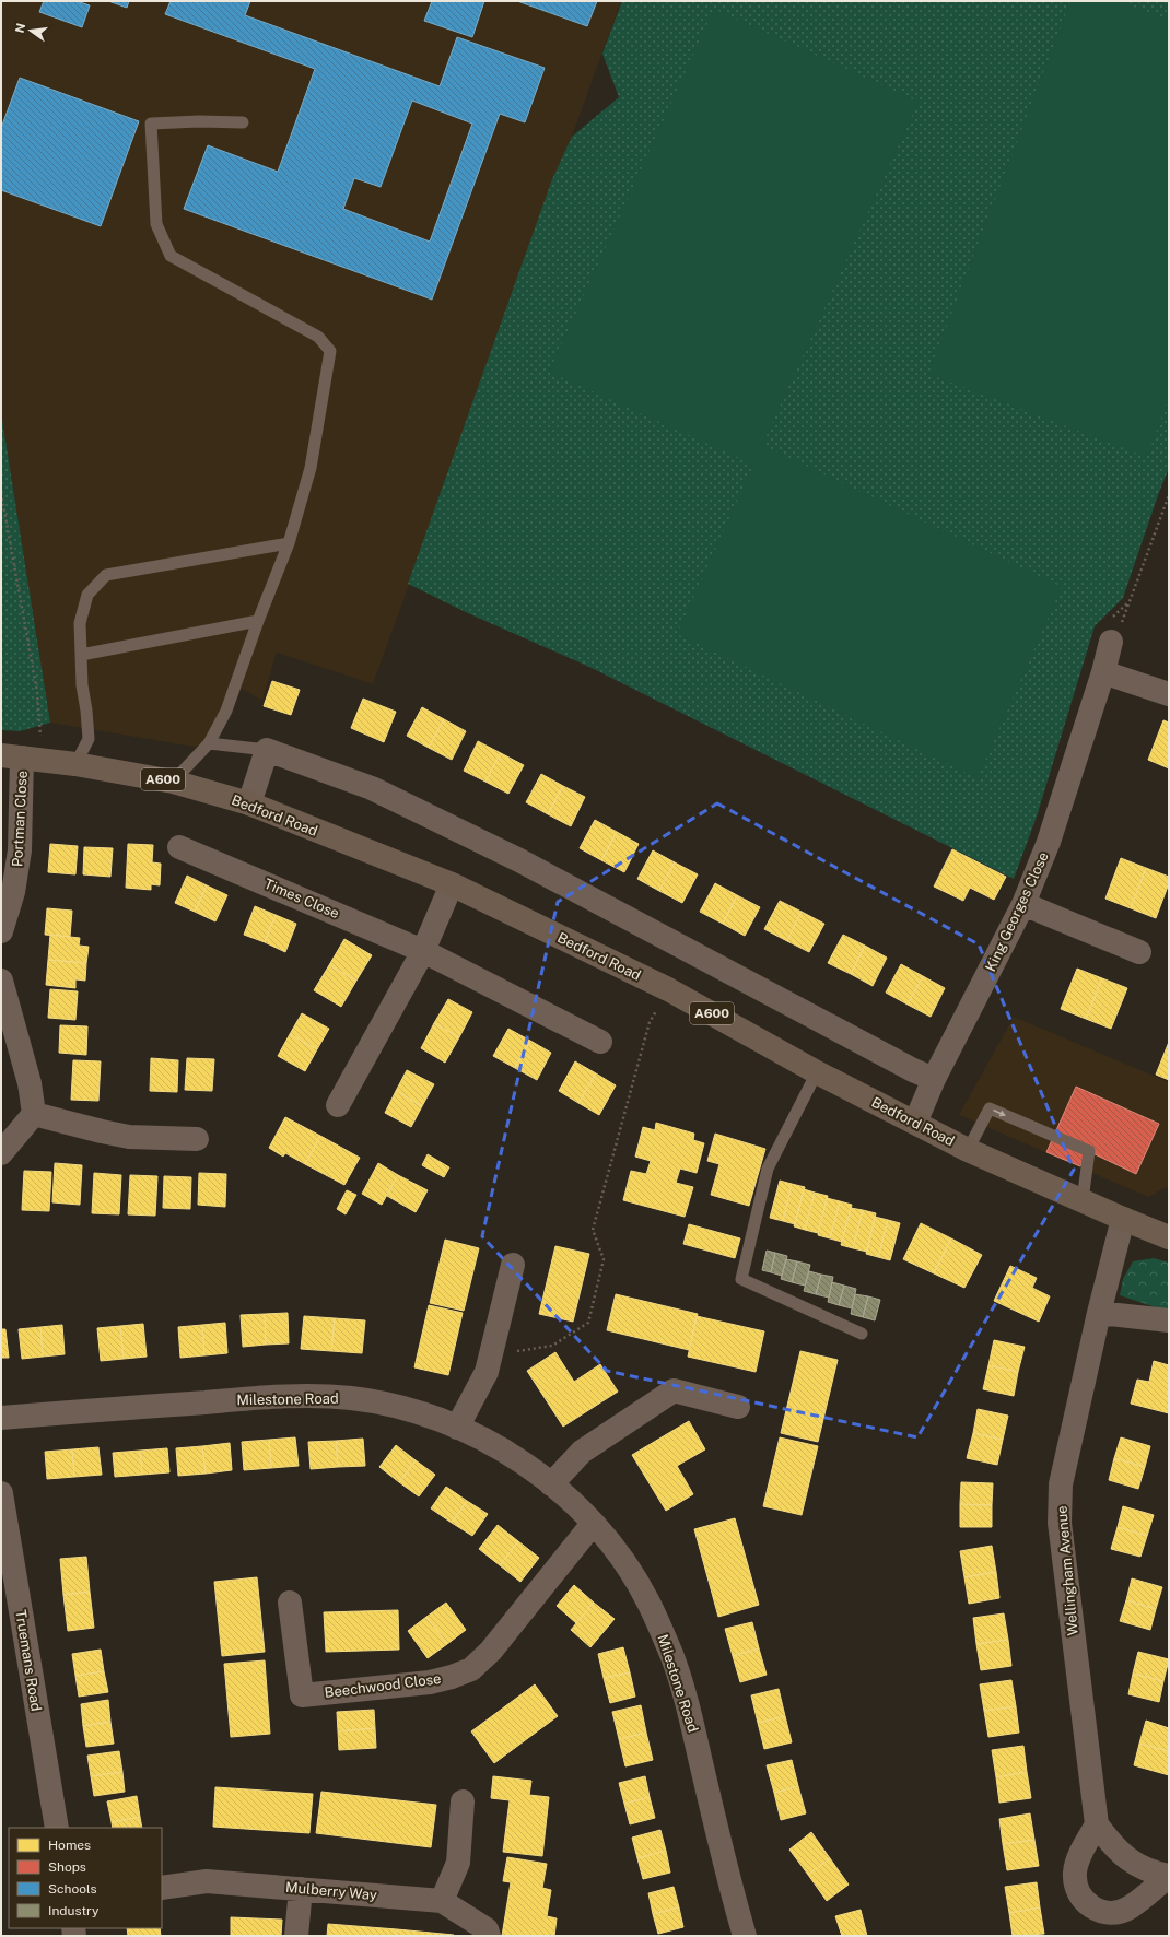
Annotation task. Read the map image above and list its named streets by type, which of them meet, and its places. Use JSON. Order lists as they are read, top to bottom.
{
  "streets": {
    "main road": ["A600", "Bedford Road"],
    "street": [
      "Portman Close",
      "Times Close",
      "King Georges Close",
      "Milestone Road",
      "Wellingham Avenue",
      "Truemans Road",
      "Beechwood Close",
      "Mulberry Way"
    ]
  },
  "crossings": [
    ["Bedford Road", "Portman Close"],
    ["Bedford Road", "King Georges Close"],
    ["Bedford Road", "Wellingham Avenue"],
    ["Milestone Road", "Beechwood Close"]
  ],
  "legend": [
    "Homes",
    "Shops",
    "Schools",
    "Industry"
  ],
  "north": "left"
}
